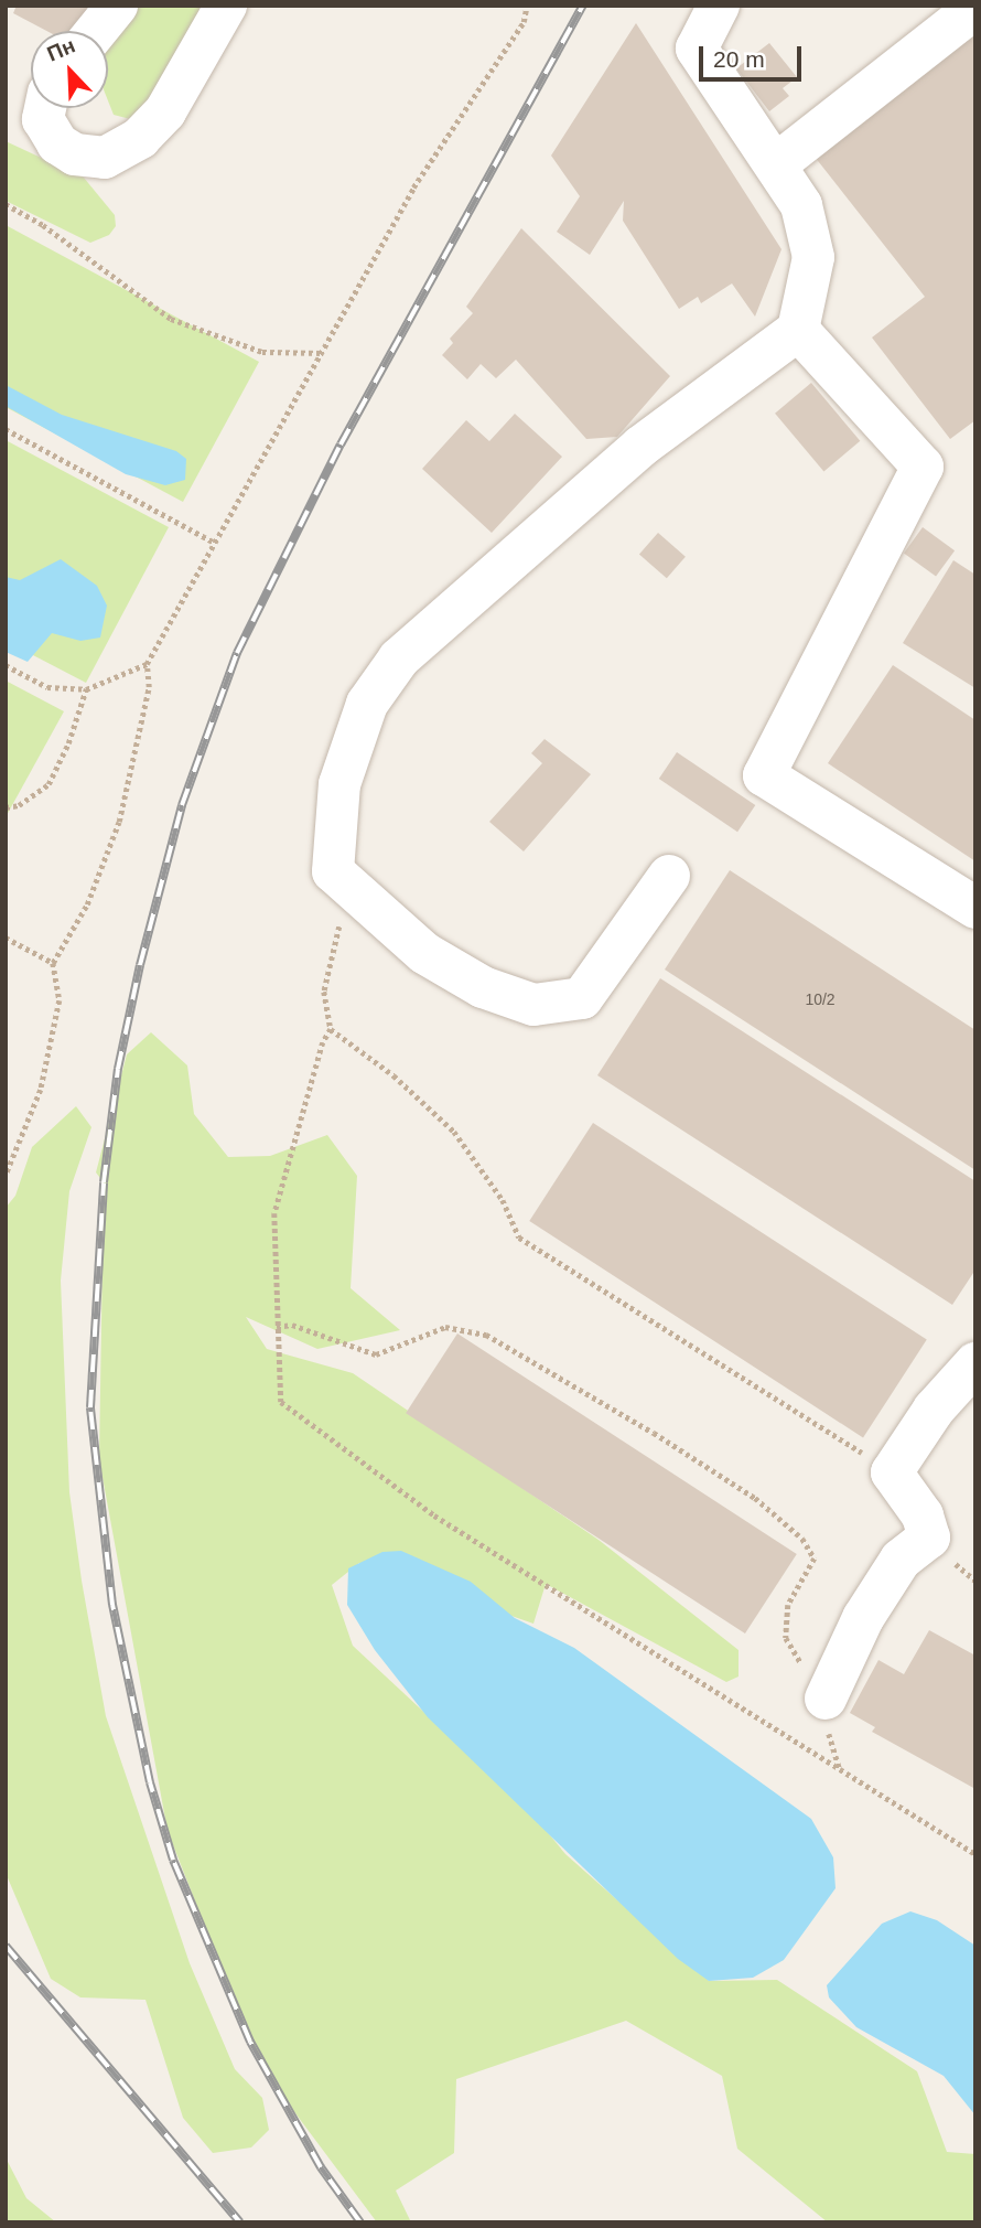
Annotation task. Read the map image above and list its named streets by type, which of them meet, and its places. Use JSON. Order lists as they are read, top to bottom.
{
  "house_numbers": ["10/2"],
  "scale_bar": "20 m",
  "north": "top left"
}
